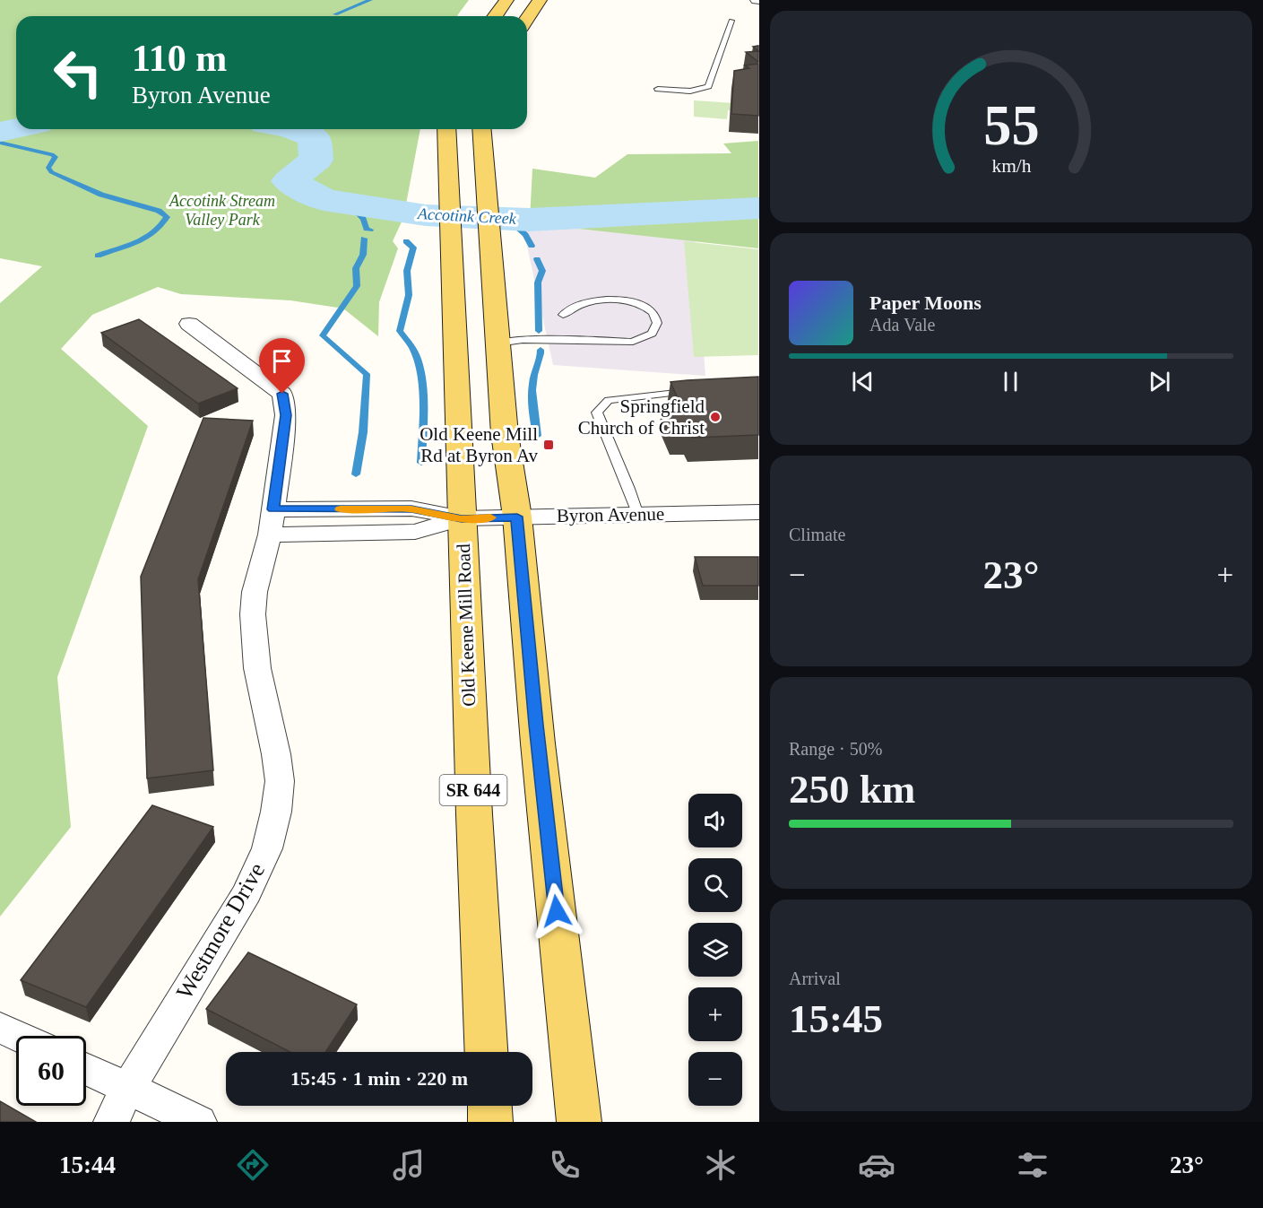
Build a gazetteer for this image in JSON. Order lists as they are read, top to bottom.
{
  "streets": {
    "main road": ["Old Keene Mill Road", "SR 644"],
    "street": ["Byron Avenue", "Westmore Drive"]
  },
  "crossings": [
    ["Byron Avenue", "Old Keene Mill Road"]
  ],
  "water": ["Accotink Creek"],
  "parks": ["Accotink Stream Valley Park"],
  "places": {
    "other": ["Springfield Church of Christ"],
    "transit": ["Old Keene Mill Rd at Byron Av"]
  },
  "page": {
    "turn": ["110 m", "Byron Avenue"],
    "song": ["Paper Moons", "Ada Vale"],
    "tile": [
      "Climate",
      ["Range · 50%", "250 km"],
      ["Arrival", "15:45"]
    ],
    "heat": ["−", "23°", "+"],
    "map_buttons": ["+", "−"],
    "limit": "60",
    "trip": "15:45 · 1 min · 220 m",
    "tabs": ["15:44", "23°"],
    "gauge": ["55", "km/h"]
  }
}
